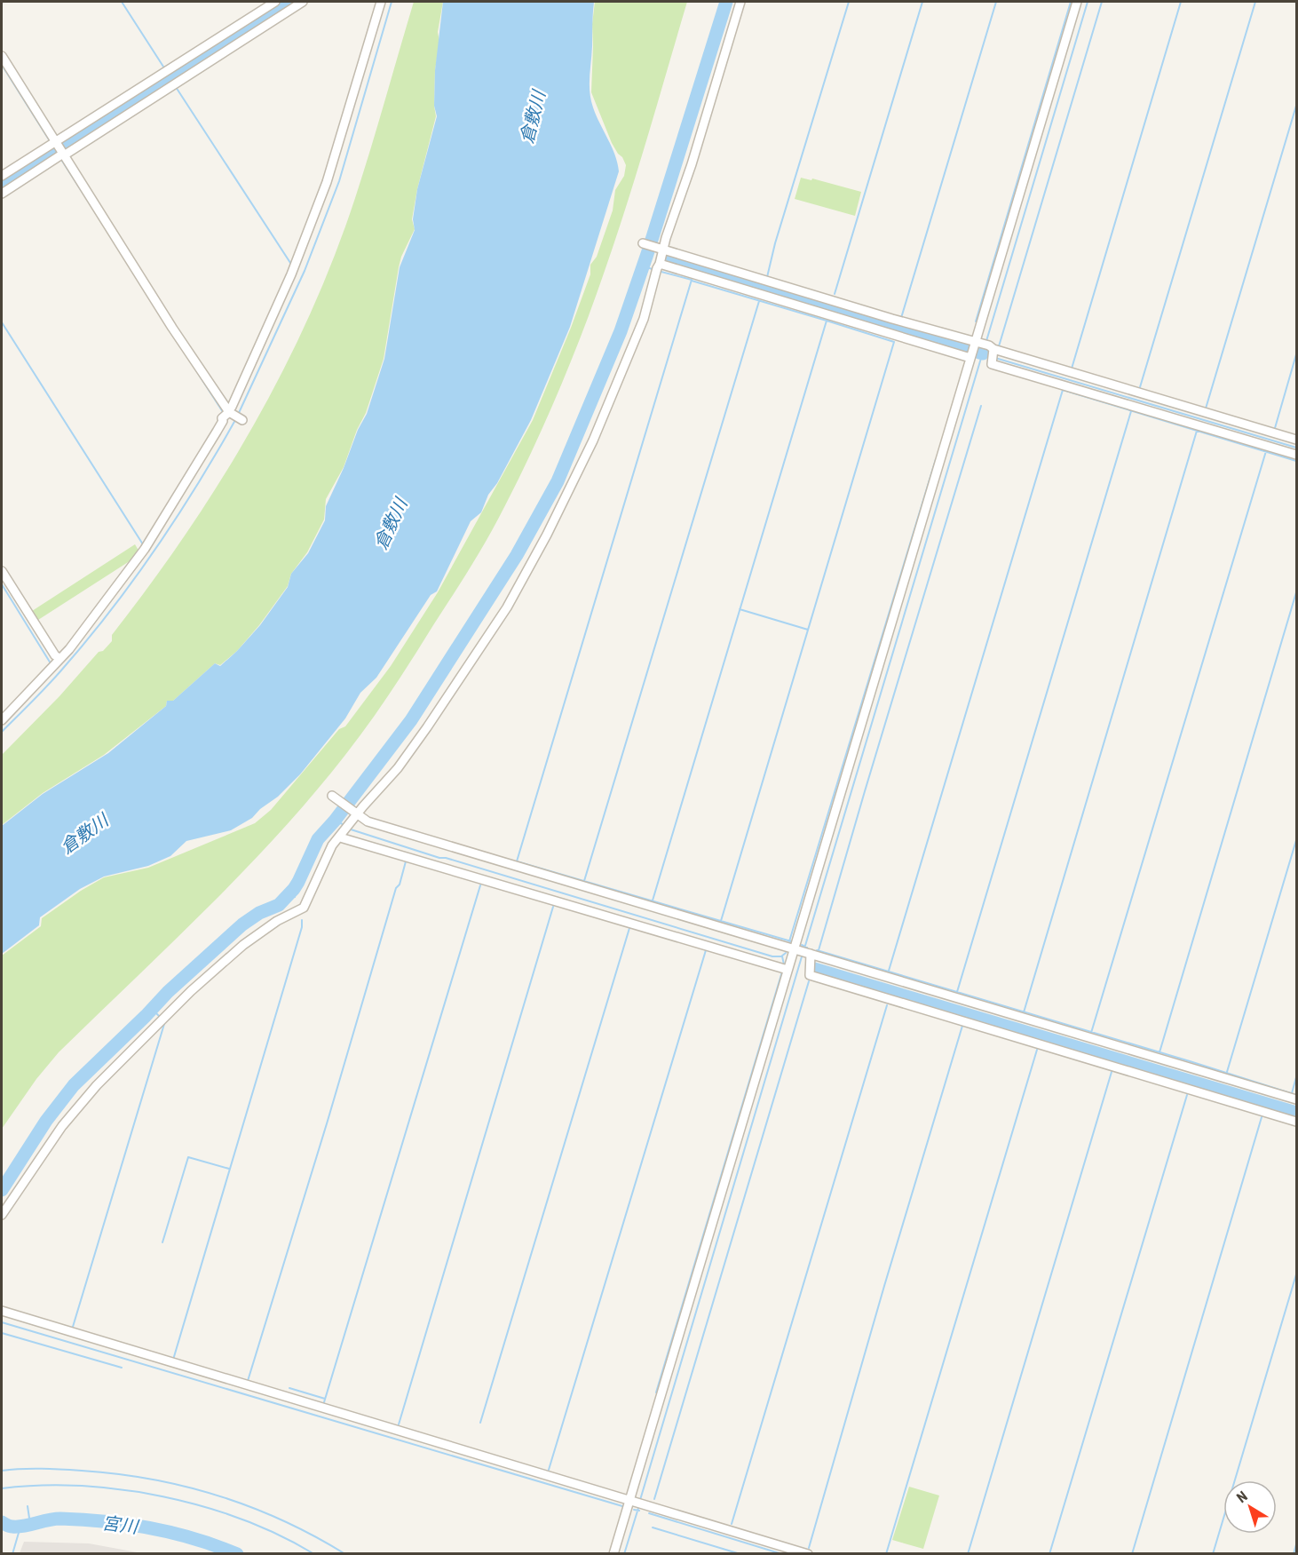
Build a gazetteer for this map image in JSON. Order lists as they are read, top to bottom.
{
  "water": ["倉敷川", "宮川"],
  "north": "top left"
}
